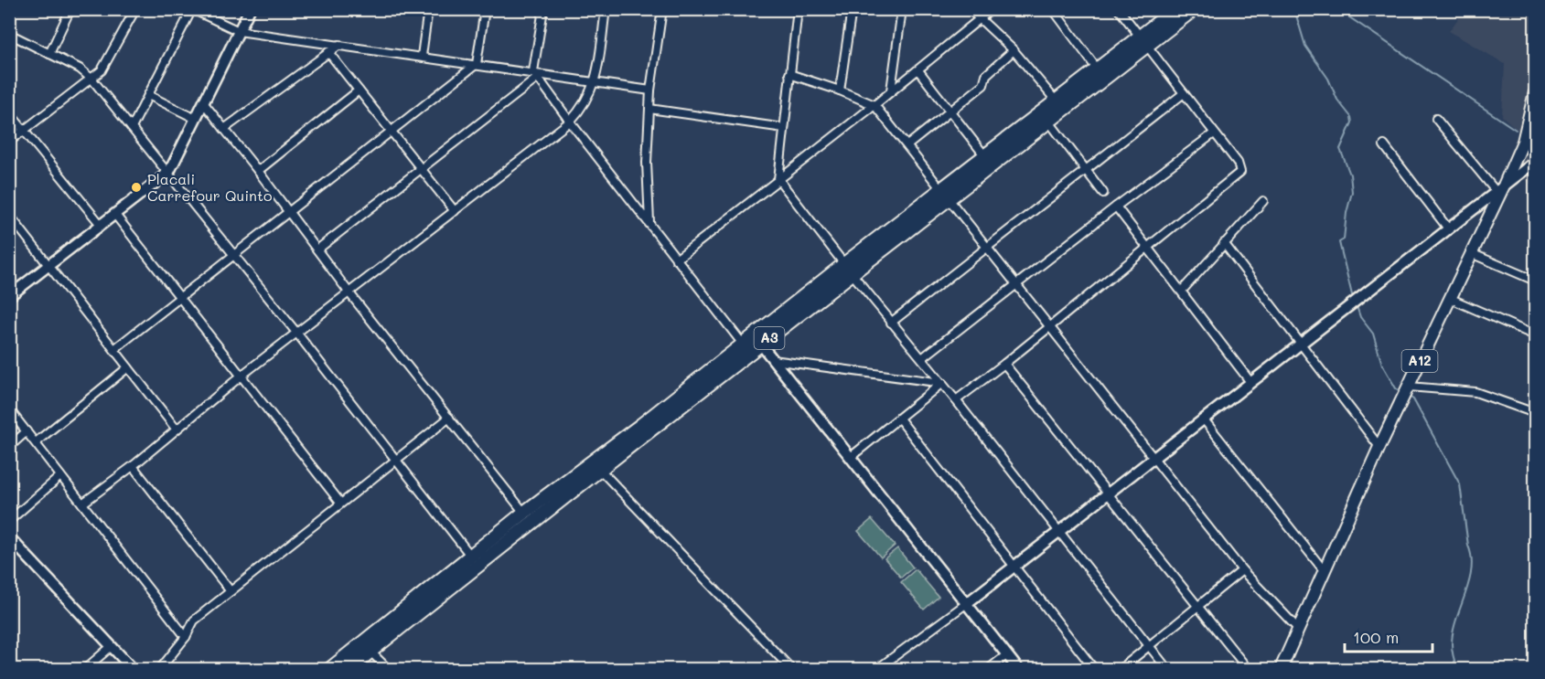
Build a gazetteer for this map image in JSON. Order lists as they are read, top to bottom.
{
  "streets": {
    "highway": ["A3"],
    "main road": ["A12"]
  },
  "places": ["Placali Carrefour Quinto"],
  "scale_bar": "100 m"
}
